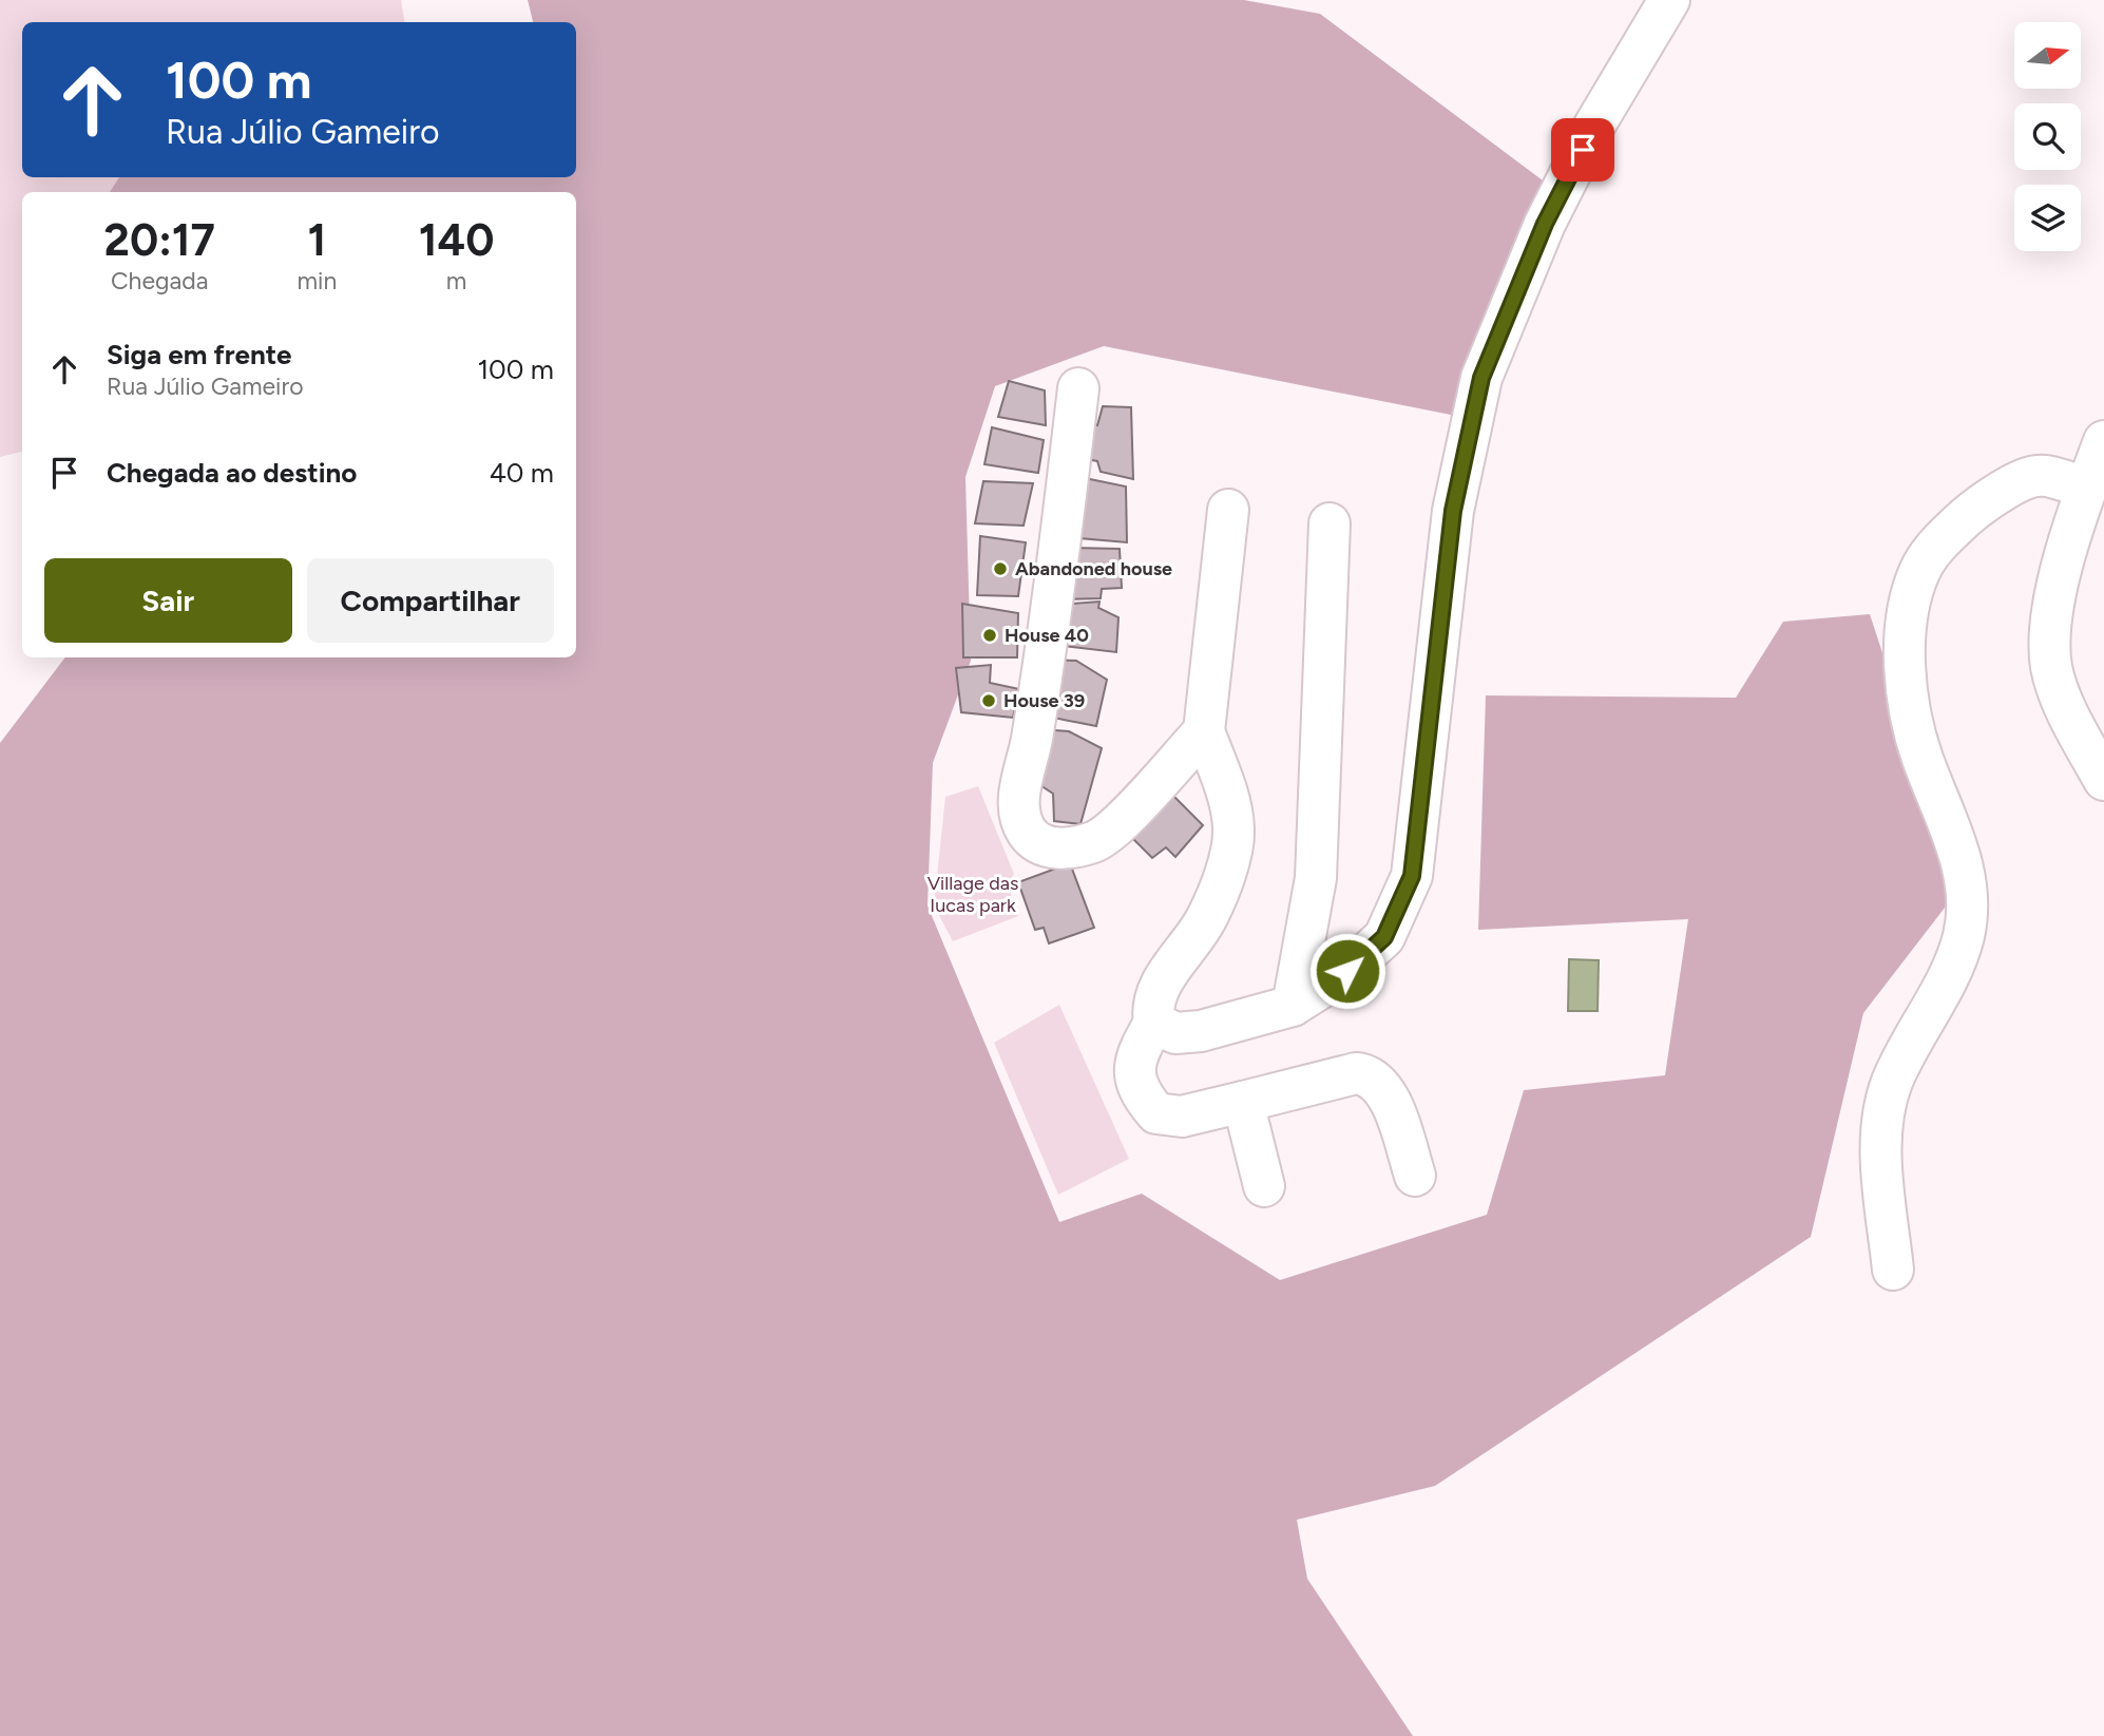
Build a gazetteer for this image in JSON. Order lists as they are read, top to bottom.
{
  "parks": ["Village das Iucas park"],
  "places": ["Abandoned house", "House 40", "House 39"],
  "north": "right",
  "page": {
    "turn": ["100 m", "Rua Júlio Gameiro"],
    "eta": [
      "20:17",
      "Chegada",
      "1",
      "min",
      "140",
      "m"
    ],
    "list": [
      {
        "name": "Siga em frente",
        "note": "Rua Júlio Gameiro",
        "value": "100 m"
      },
      {
        "name": "Chegada ao destino",
        "value": "40 m"
      }
    ],
    "buttons": ["Sair", "Compartilhar"]
  }
}
